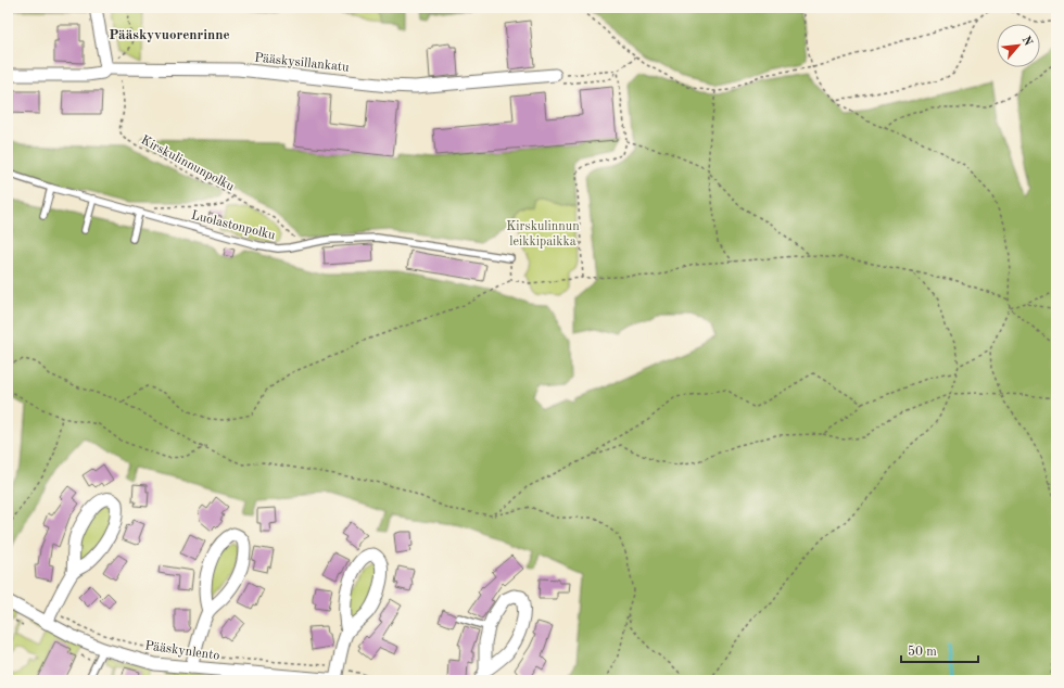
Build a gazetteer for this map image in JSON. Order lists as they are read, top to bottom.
{
  "streets": {
    "street": ["Pääskysillankatu", "Pääskynlento"],
    "lane": ["Luolastonpolku"],
    "path": ["Kirskulinnunpolku"]
  },
  "crossings": [
    ["Pääskysillankatu", "Kirskulinnunpolku"],
    ["Kirskulinnunpolku", "Luolastonpolku"]
  ],
  "districts": ["Pääskyvuorenrinne"],
  "parks": ["Kirskulinnun leikkipaikka"],
  "scale_bar": "50 m",
  "north": "top right"
}
